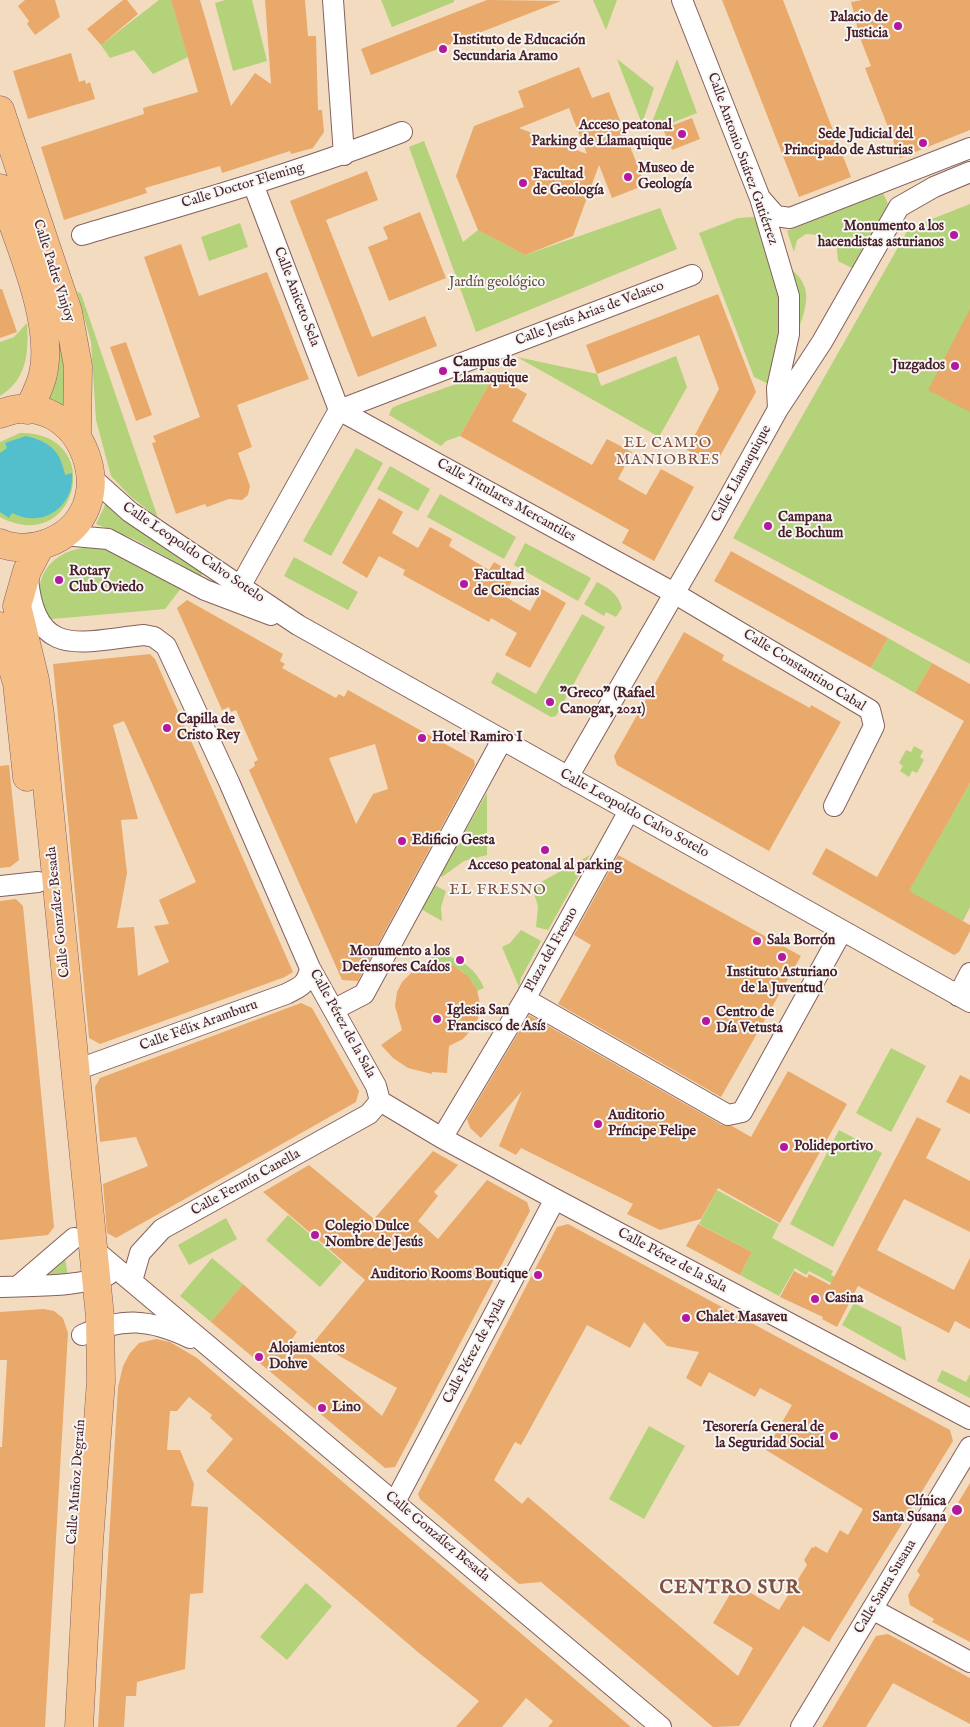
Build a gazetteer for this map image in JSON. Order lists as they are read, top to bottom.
{
  "streets": {
    "highway": ["Calle Padre Vinjoy", "Calle González Besada", "Calle Muñoz Degraín"],
    "street": [
      "Calle Antonio Suárez Gutiérrez",
      "Calle Doctor Fleming",
      "Calle Aniceto Sela",
      "Calle Jesús Arias de Velasco",
      "Calle Llamaquique",
      "Calle Titulares Mercantiles",
      "Calle Leopoldo Calvo Sotelo",
      "Calle Constantino Cabal",
      "Plaza del Fresno",
      "Calle Pérez de la Sala",
      "Calle Félix Aramburu",
      "Calle Fermín Canella",
      "Calle Pérez de Ayala",
      "Calle Santa Susana"
    ]
  },
  "crossings": [
    ["Calle Antonio Suárez Gutiérrez", "Calle Llamaquique"],
    ["Calle Doctor Fleming", "Calle Aniceto Sela"],
    ["Calle Aniceto Sela", "Calle Jesús Arias de Velasco"],
    ["Calle Aniceto Sela", "Calle Titulares Mercantiles"],
    ["Calle Jesús Arias de Velasco", "Calle Titulares Mercantiles"],
    ["Calle Llamaquique", "Calle Titulares Mercantiles"],
    ["Calle Llamaquique", "Calle Leopoldo Calvo Sotelo"],
    ["Calle Llamaquique", "Calle Constantino Cabal"],
    ["Calle Titulares Mercantiles", "Calle Constantino Cabal"],
    ["Calle Leopoldo Calvo Sotelo", "Calle González Besada"],
    ["Calle Leopoldo Calvo Sotelo", "Plaza del Fresno"],
    ["Calle González Besada", "Calle Pérez de la Sala"],
    ["Calle González Besada", "Calle Félix Aramburu"],
    ["Calle González Besada", "Calle Fermín Canella"],
    ["Calle González Besada", "Calle Pérez de Ayala"],
    ["Calle González Besada", "Calle Muñoz Degraín"],
    ["Plaza del Fresno", "Calle Pérez de la Sala"],
    ["Calle Pérez de la Sala", "Calle Félix Aramburu"],
    ["Calle Pérez de la Sala", "Calle Fermín Canella"],
    ["Calle Pérez de la Sala", "Calle Pérez de Ayala"],
    ["Calle Fermín Canella", "Calle Muñoz Degraín"]
  ],
  "districts": ["EL CAMPO MANIOBRES", "EL FRESNO", "CENTRO SUR"],
  "parks": ["Jardín geológico"],
  "places": [
    "Palacio de Justicia",
    "Instituto de Educación Secundaria Aramo",
    "Acceso peatonal Parking de Llamaquique",
    "Sede Judicial del Principado de Asturias",
    "Museo de Geología",
    "Facultad de Geología",
    "Monumento a los hacendistas asturianos",
    "Juzgados",
    "Campus de Llamaquique",
    "Campana de Bochum",
    "Rotary Club Oviedo",
    "Facultad de Ciencias",
    "\"Greco\" (Rafael Canogar, 2021)",
    "Capilla de Cristo Rey",
    "Hotel Ramiro I",
    "Edificio Gesta",
    "Acceso peatonal al parking",
    "Sala Borrón",
    "Instituto Asturiano de la Juventud",
    "Monumento a los Defensores Caídos",
    "Iglesia San Francisco de Asís",
    "Centro de Día Vetusta",
    "Auditorio Príncipe Felipe",
    "Polideportivo",
    "Colegio Dulce Nombre de Jesús",
    "Auditorio Rooms Boutique",
    "Casina",
    "Chalet Masaveu",
    "Alojamientos Dohve",
    "Lino",
    "Tesorería General de la Seguridad Social",
    "Clínica Santa Susana"
  ]
}
